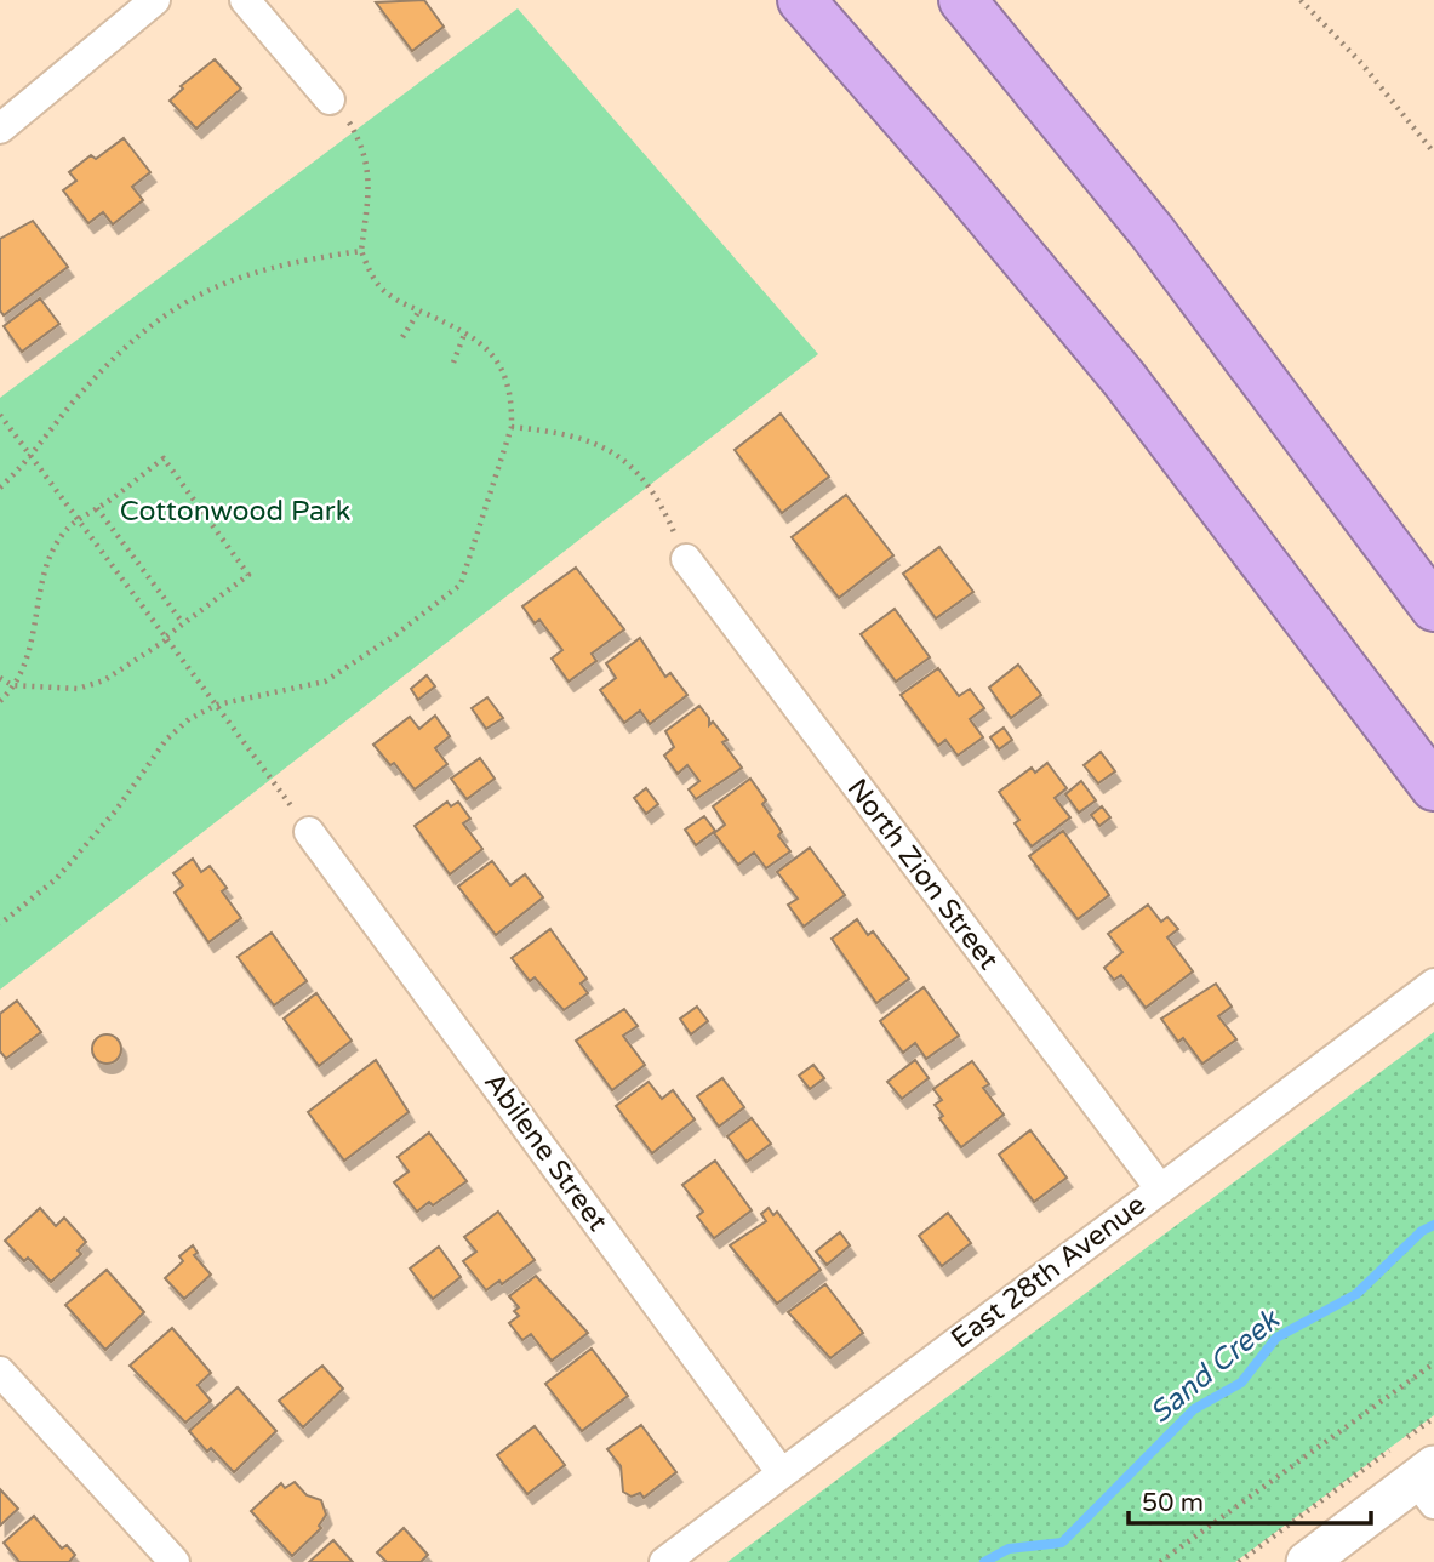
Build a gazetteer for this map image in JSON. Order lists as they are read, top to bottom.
{
  "streets": {
    "street": ["North Zion Street", "Abilene Street", "East 28th Avenue"]
  },
  "crossings": [
    ["North Zion Street", "East 28th Avenue"],
    ["Abilene Street", "East 28th Avenue"]
  ],
  "water": ["Sand Creek"],
  "parks": ["Cottonwood Park"],
  "scale_bar": "50 m"
}
